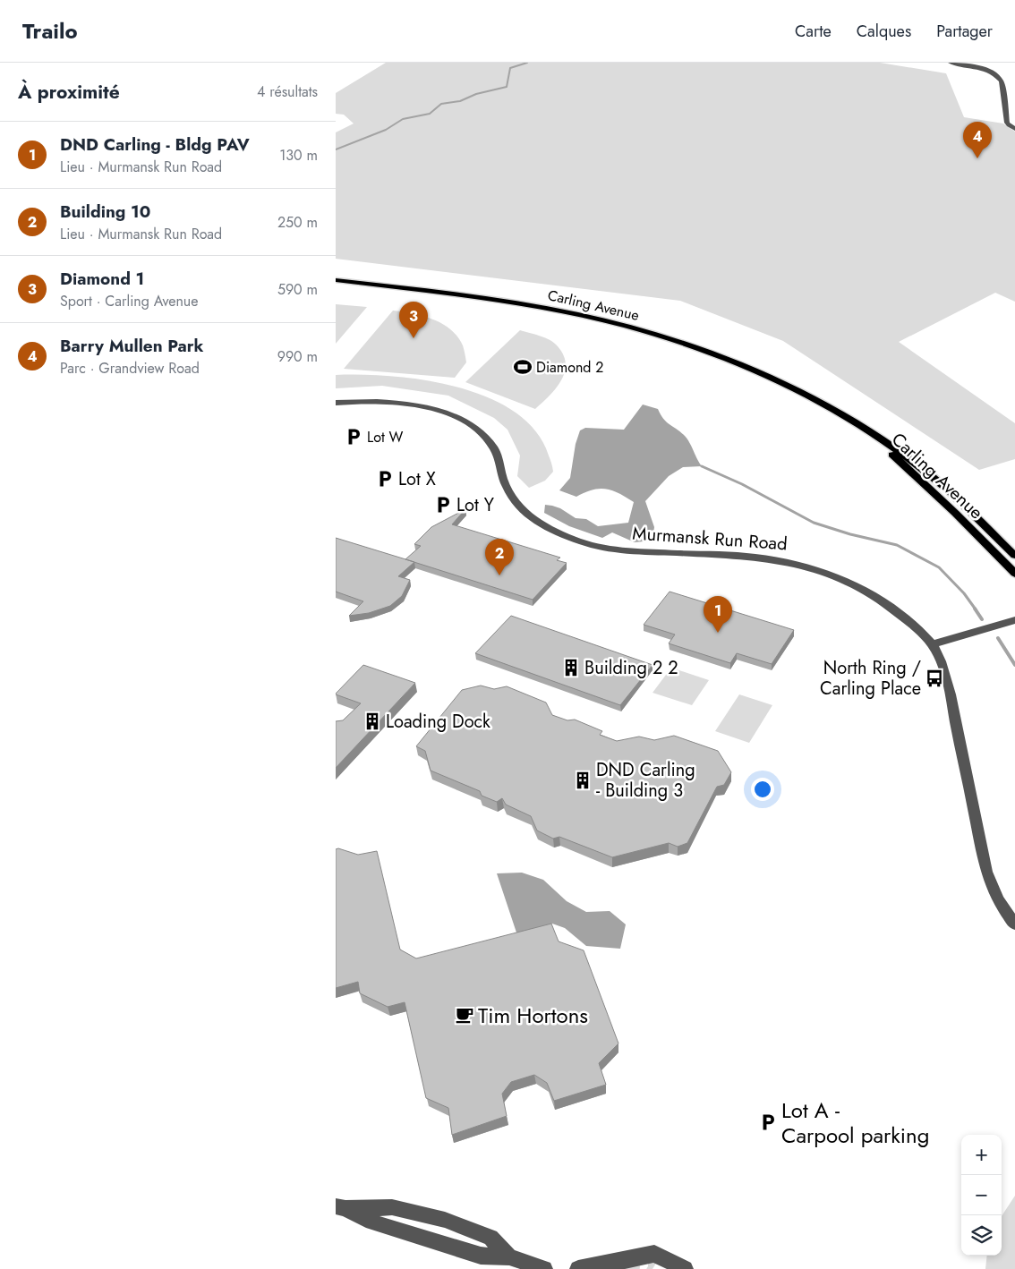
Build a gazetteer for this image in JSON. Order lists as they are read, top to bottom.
{
  "streets": {
    "main road": ["Carling Avenue"],
    "street": ["Murmansk Run Road"]
  },
  "places": {
    "sports": ["Diamond 2"],
    "parking": [
      "Lot W",
      "Lot X",
      "Lot Y",
      "Lot A - Carpool parking"
    ],
    "building": ["Building 2 2", "Loading Dock", "DND Carling - Building 3"],
    "bus stop": ["North Ring / Carling Place"],
    "cafe": ["Tim Hortons"]
  },
  "page": {
    "header": "Trailo",
    "nav": ["Carte", "Calques", "Partager"],
    "heading": ["À proximité", "4 résultats"],
    "list": [
      {
        "mark": "1",
        "name": "DND Carling - Bldg PAV",
        "note": "Lieu · Murmansk Run Road",
        "value": "130 m"
      },
      {
        "mark": "2",
        "name": "Building 10",
        "note": "Lieu · Murmansk Run Road",
        "value": "250 m"
      },
      {
        "mark": "3",
        "name": "Diamond 1",
        "note": "Sport · Carling Avenue",
        "value": "590 m"
      },
      {
        "mark": "4",
        "name": "Barry Mullen Park",
        "note": "Parc · Grandview Road",
        "value": "990 m"
      }
    ],
    "pins": [
      "4",
      "3",
      "2",
      "1"
    ],
    "map_buttons": ["+", "−"]
  }
}
